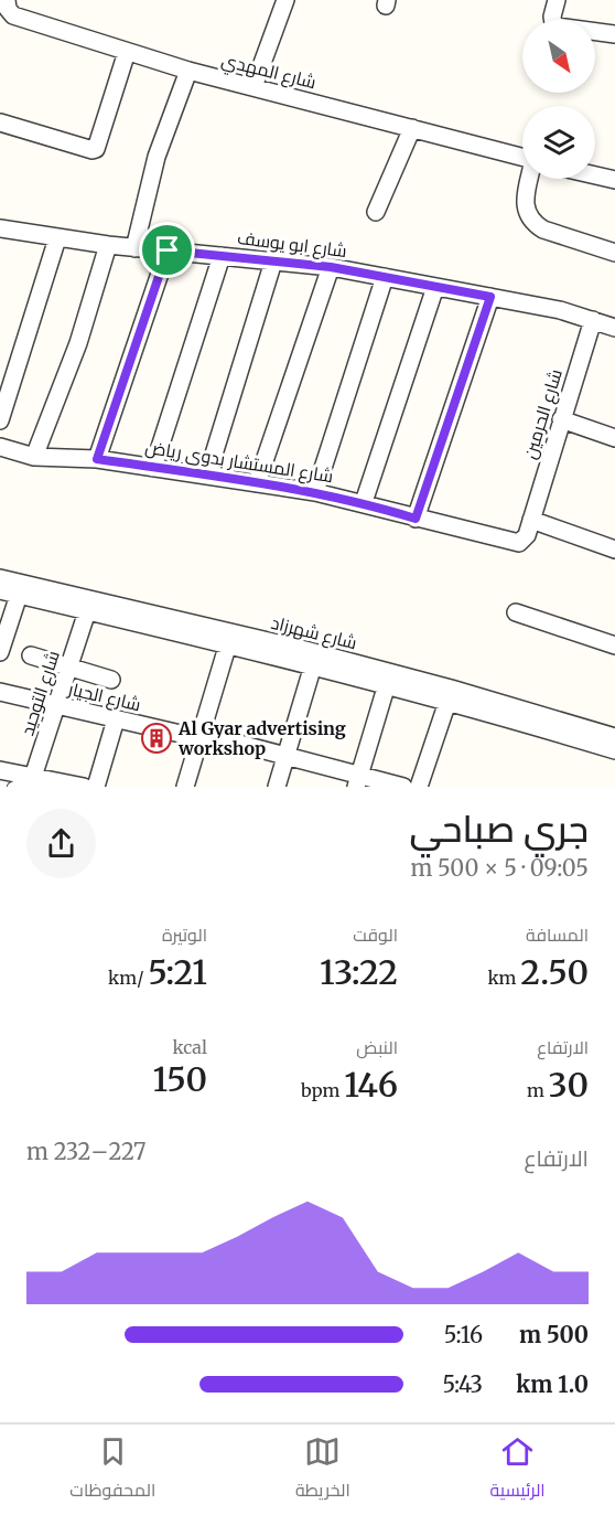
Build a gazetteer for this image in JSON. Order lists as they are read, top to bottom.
{
  "streets": {
    "street": [
      "شارع المهدي",
      "شارع ابو يوسف",
      "شارع الحرمين",
      "شارع المستشار بدوى رياض",
      "شارع شهرزاد",
      "شارع التوحيد",
      "شارع الجيار"
    ]
  },
  "crossings": [
    ["شارع ابو يوسف", "شارع الحرمين"],
    ["شارع الحرمين", "شارع المستشار بدوى رياض"],
    ["شارع شهرزاد", "شارع التوحيد"],
    ["شارع التوحيد", "شارع الجيار"]
  ],
  "places": {
    "building": ["Al Gyar advertising workshop"]
  },
  "north": "bottom right",
  "page": {
    "heading": ["جري صباحي", "09:05 · 5 × 500 m"],
    "stats": [
      ["المسافة", "2.50 km"],
      ["الوقت", "13:22"],
      ["الوتيرة", "5:21 /km"],
      ["الارتفاع", "30 m"],
      ["النبض", "146 bpm"],
      ["kcal", "150"]
    ],
    "chart": ["الارتفاع", "227–232 m"],
    "list": [
      {
        "name": "500 m",
        "note": "5:16"
      },
      {
        "name": "1.0 km",
        "note": "5:43"
      }
    ],
    "tabs": ["الرئيسية", "الخريطة", "المحفوظات"]
  }
}
